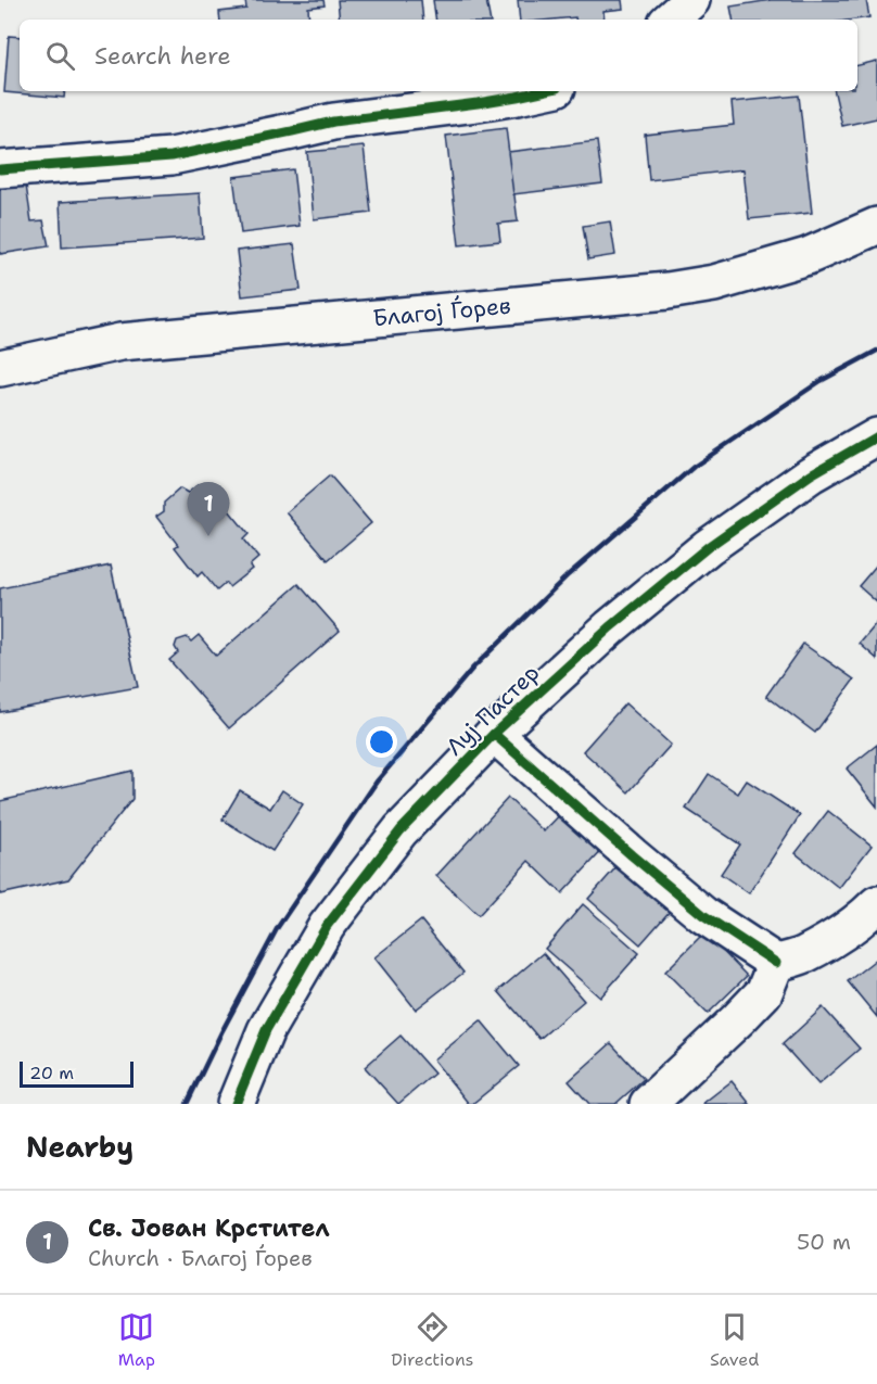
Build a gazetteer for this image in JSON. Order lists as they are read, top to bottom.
{
  "streets": {
    "street": ["Благој Ѓорев", "Луј Пастер"]
  },
  "scale_bar": "20 m",
  "page": {
    "search": "Search here",
    "pins": "1",
    "scale": "20 m",
    "heading": "Nearby",
    "list": [
      {
        "mark": "1",
        "name": "Св. Јован Крстител",
        "note": "Church · Благој Ѓорев",
        "value": "50 m"
      }
    ],
    "nav": ["Map", "Directions", "Saved"]
  }
}
